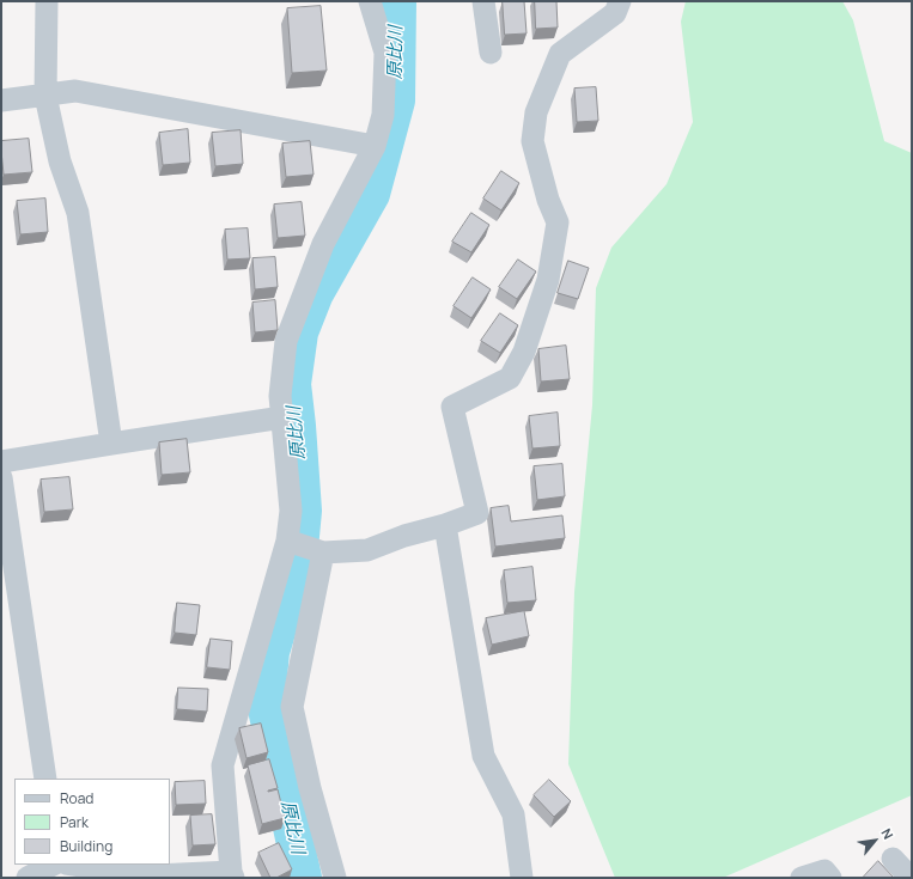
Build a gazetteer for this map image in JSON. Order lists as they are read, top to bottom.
{
  "water": ["原比川"],
  "legend": ["Road", "Park", "Building"],
  "north": "top right"
}
